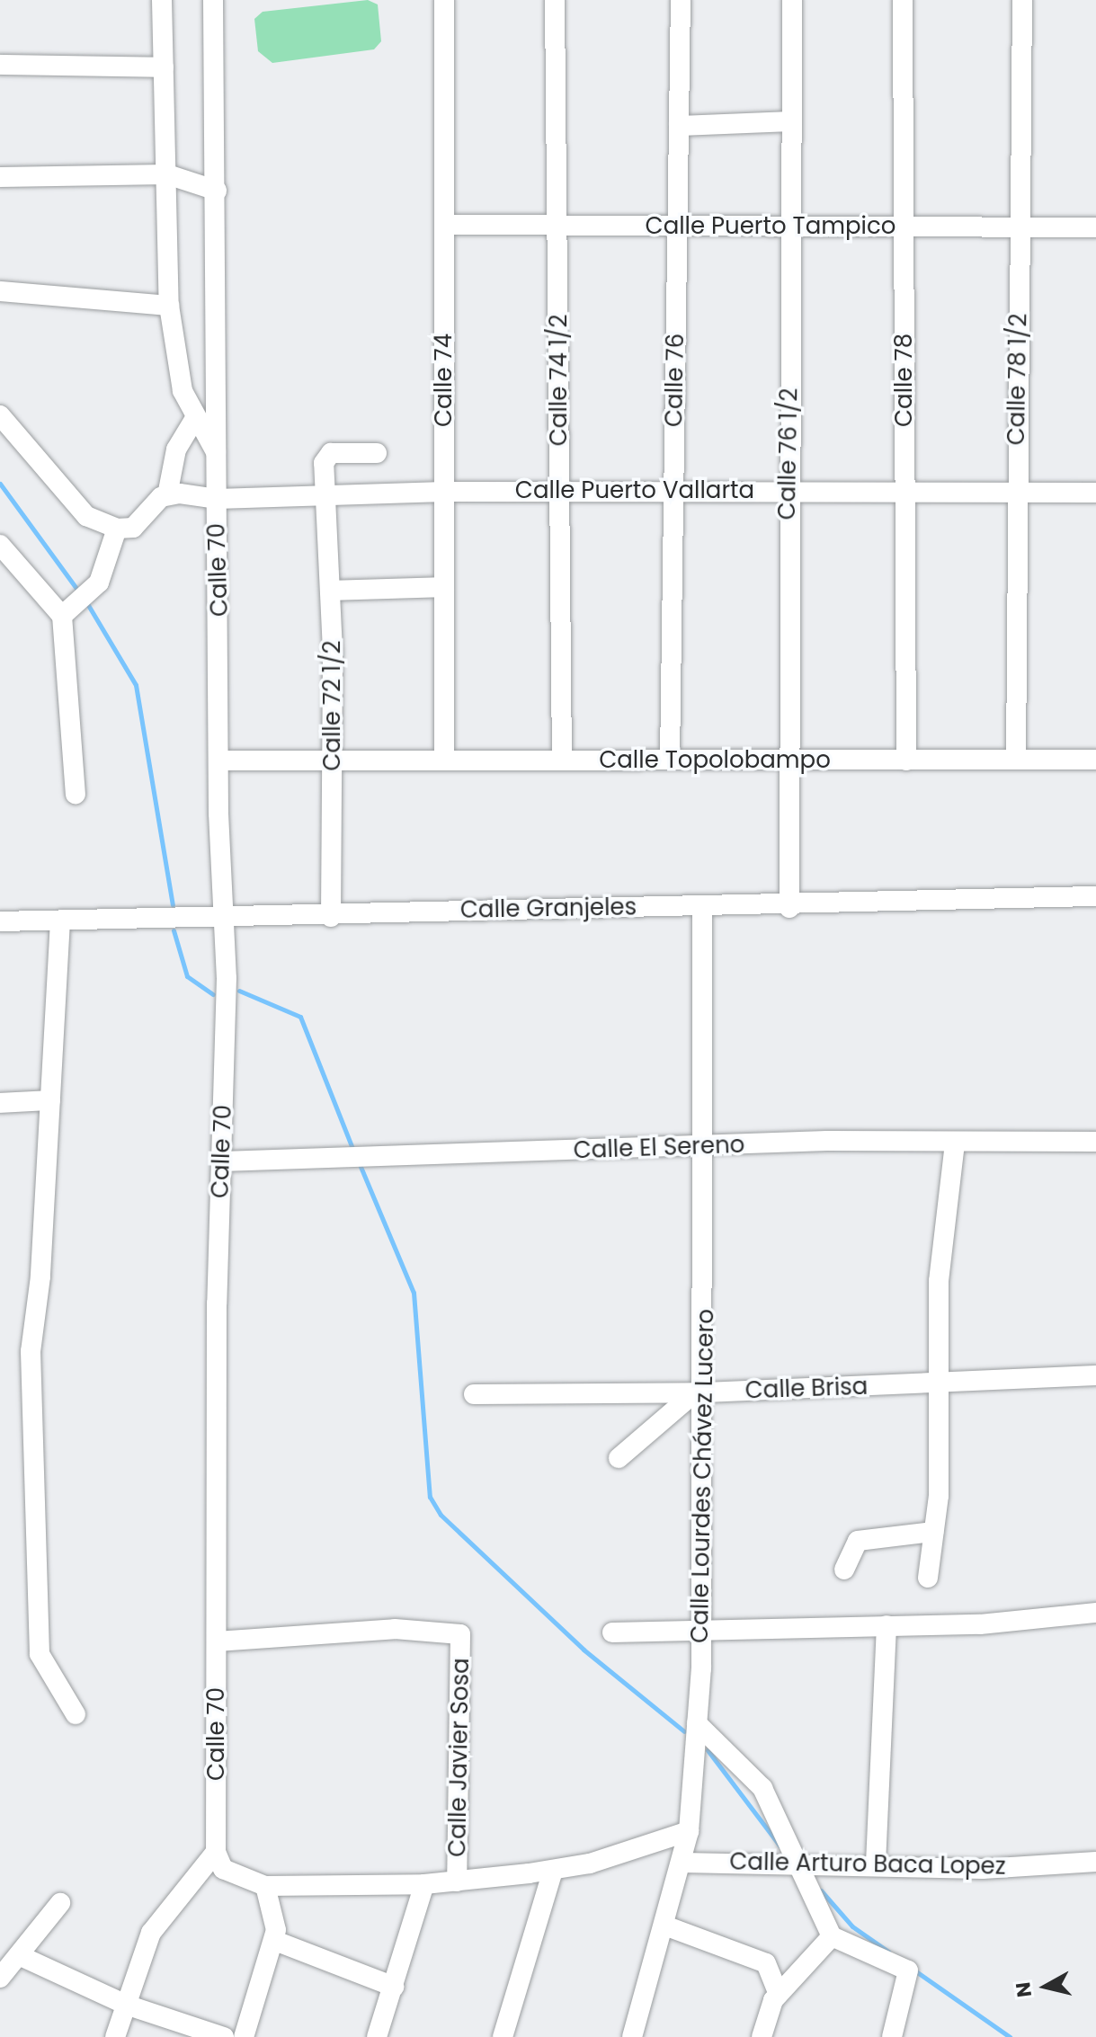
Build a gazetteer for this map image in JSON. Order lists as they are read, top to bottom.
{
  "streets": {
    "street": [
      "Calle Puerto Tampico",
      "Calle 78 1/2",
      "Calle 74",
      "Calle 74 1/2",
      "Calle 76",
      "Calle 78",
      "Calle 76 1/2",
      "Calle Puerto Vallarta",
      "Calle 70",
      "Calle 72 1/2",
      "Calle Topolobampo",
      "Calle Granjeles",
      "Calle El Sereno",
      "Calle Brisa",
      "Calle Lourdes Chávez Lucero",
      "Calle Javier Sosa",
      "Calle Arturo Baca Lopez"
    ]
  },
  "crossings": [
    ["Calle Puerto Tampico", "Calle 78 1/2"],
    ["Calle Puerto Tampico", "Calle 74"],
    ["Calle Puerto Tampico", "Calle 74 1/2"],
    ["Calle Puerto Tampico", "Calle 76"],
    ["Calle Puerto Tampico", "Calle 78"],
    ["Calle Puerto Tampico", "Calle 76 1/2"],
    ["Calle 78 1/2", "Calle Puerto Vallarta"],
    ["Calle 78 1/2", "Calle Topolobampo"],
    ["Calle 74", "Calle Puerto Vallarta"],
    ["Calle 74", "Calle Topolobampo"],
    ["Calle 74 1/2", "Calle Puerto Vallarta"],
    ["Calle 74 1/2", "Calle Topolobampo"],
    ["Calle 76", "Calle Puerto Vallarta"],
    ["Calle 76", "Calle Topolobampo"],
    ["Calle 78", "Calle Puerto Vallarta"],
    ["Calle 78", "Calle Topolobampo"],
    ["Calle 76 1/2", "Calle Puerto Vallarta"],
    ["Calle 76 1/2", "Calle Topolobampo"],
    ["Calle 76 1/2", "Calle Granjeles"],
    ["Calle Puerto Vallarta", "Calle 70"],
    ["Calle Puerto Vallarta", "Calle 72 1/2"],
    ["Calle 70", "Calle Topolobampo"],
    ["Calle 70", "Calle Granjeles"],
    ["Calle 70", "Calle El Sereno"],
    ["Calle 70", "Calle Javier Sosa"],
    ["Calle 72 1/2", "Calle Topolobampo"],
    ["Calle 72 1/2", "Calle Granjeles"],
    ["Calle Granjeles", "Calle Lourdes Chávez Lucero"],
    ["Calle El Sereno", "Calle Lourdes Chávez Lucero"],
    ["Calle Brisa", "Calle Lourdes Chávez Lucero"],
    ["Calle Lourdes Chávez Lucero", "Calle Arturo Baca Lopez"]
  ],
  "north": "left"
}
